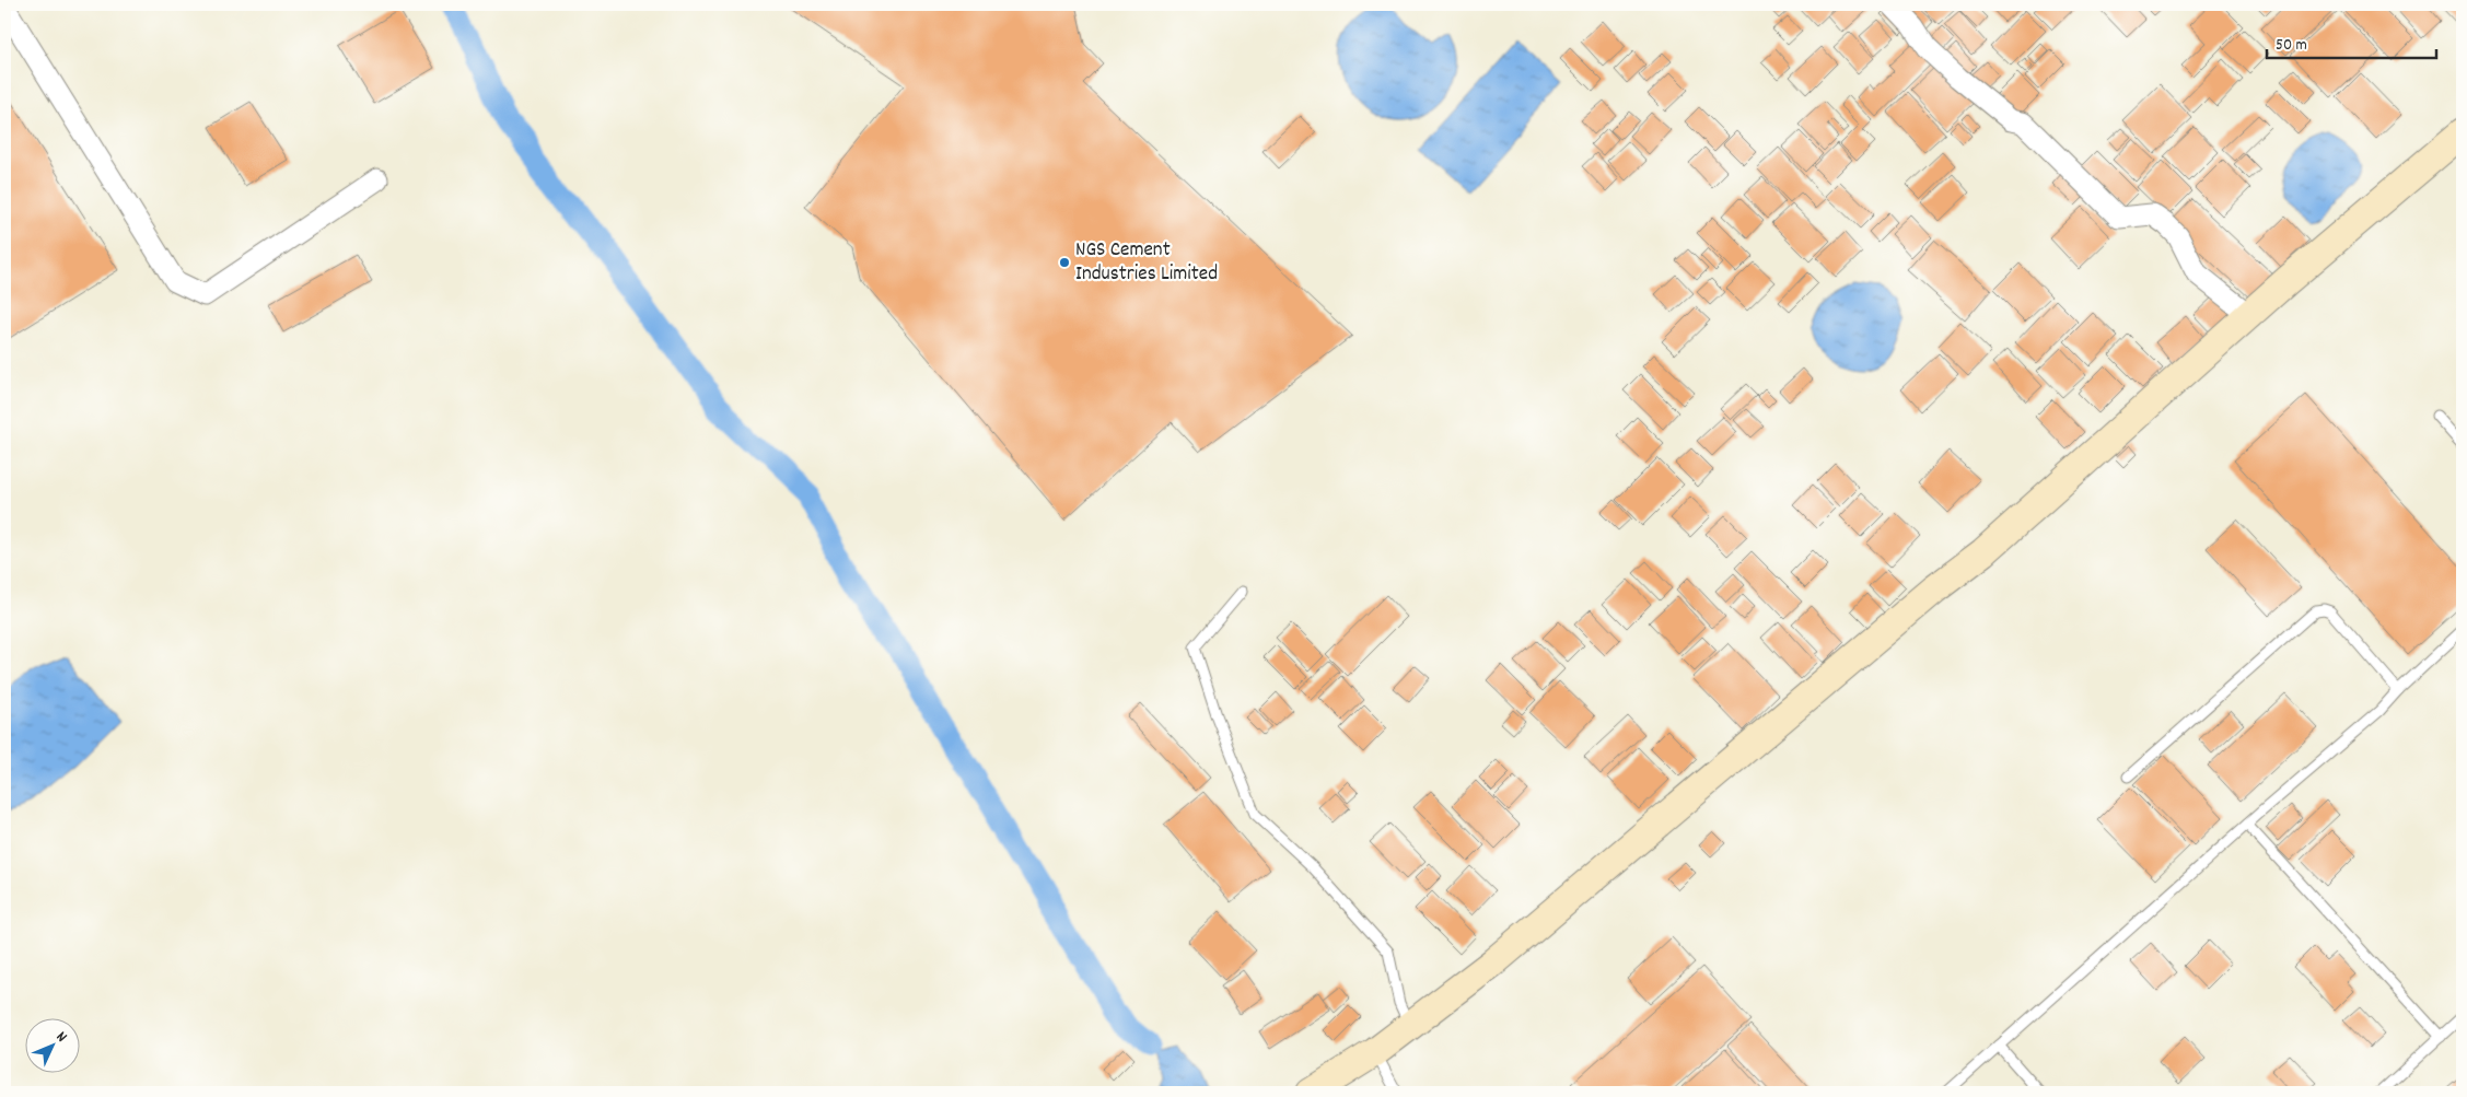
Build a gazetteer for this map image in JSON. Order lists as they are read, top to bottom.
{
  "places": ["NGS Cement Industries Limited"],
  "scale_bar": "50 m",
  "north": "top right"
}
